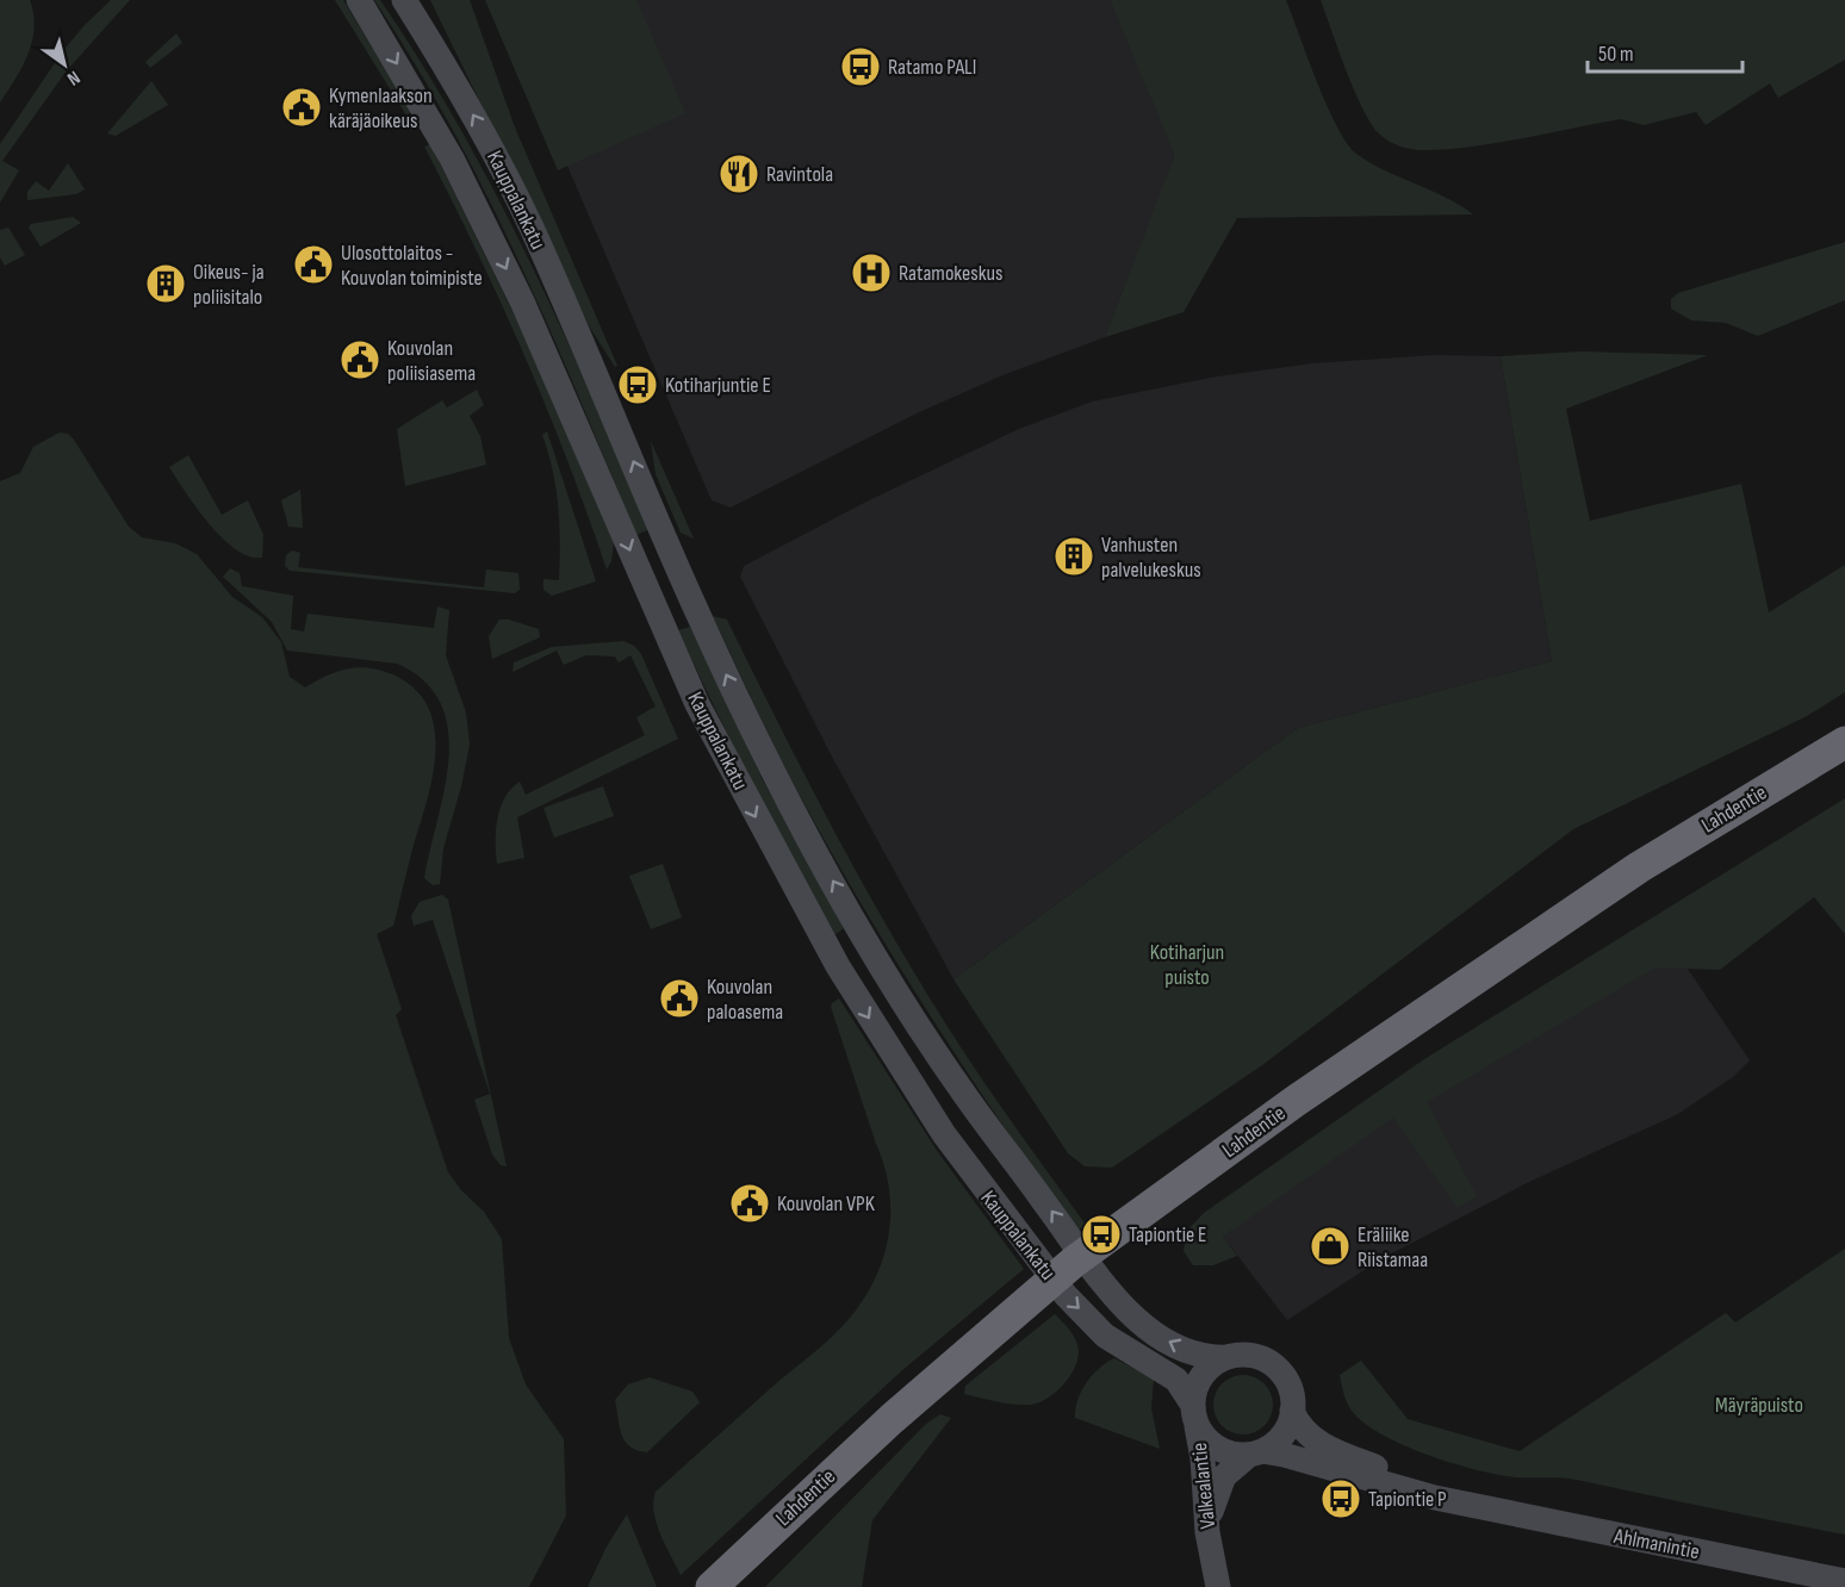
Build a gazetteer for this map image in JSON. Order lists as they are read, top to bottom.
{
  "streets": {
    "highway": ["Lahdentie"],
    "main road": ["Kauppalankatu", "Valkealantie", "Ahlmanintie"]
  },
  "crossings": [
    ["Kauppalankatu", "Valkealantie"],
    ["Kauppalankatu", "Ahlmanintie"],
    ["Valkealantie", "Ahlmanintie"]
  ],
  "parks": ["Kotiharjun puisto", "Mäyräpuisto"],
  "places": {
    "bus stop": [
      "Ratamo PALI",
      "Kotiharjuntie E",
      "Tapiontie E",
      "Tapiontie P"
    ],
    "public building": [
      "Kymenlaakson käräjäoikeus",
      "Ulosottolaitos - Kouvolan toimipiste",
      "Kouvolan poliisiasema",
      "Kouvolan paloasema",
      "Kouvolan VPK"
    ],
    "restaurant": ["Ravintola"],
    "hospital": ["Ratamokeskus"],
    "building": ["Oikeus- ja poliisitalo", "Vanhusten palvelukeskus"],
    "shop": ["Eräliike Riistamaa"]
  },
  "scale_bar": "50 m",
  "north": "bottom right"
}
